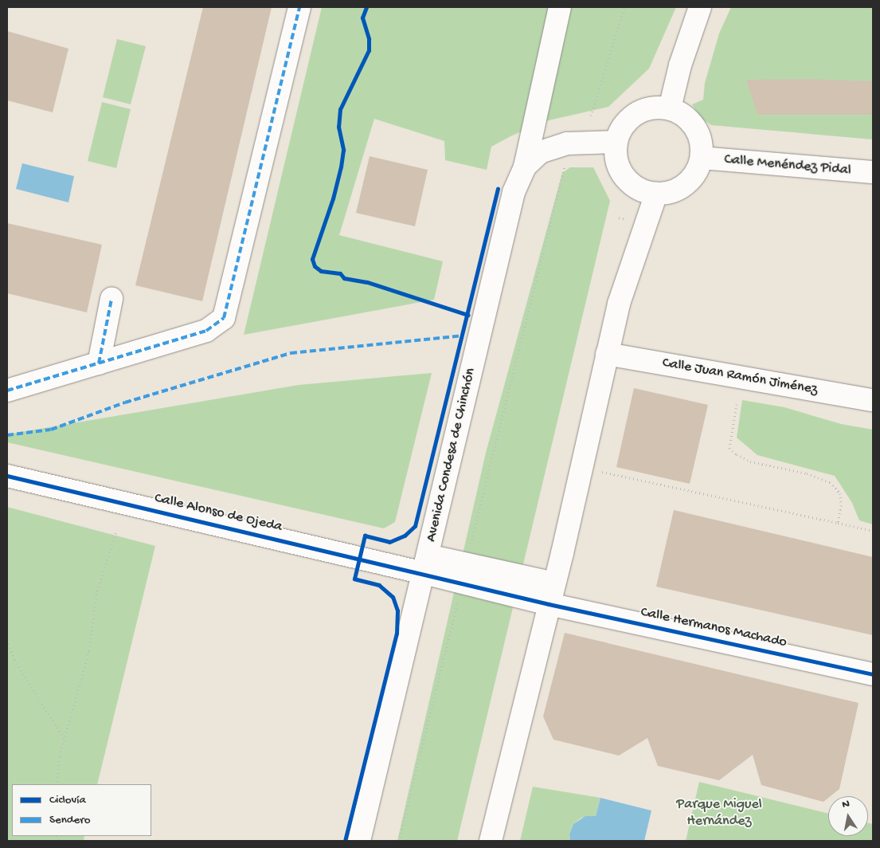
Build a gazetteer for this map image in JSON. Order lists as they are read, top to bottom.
{
  "streets": {
    "street": [
      "Calle Menéndez Pidal",
      "Calle Juan Ramón Jiménez",
      "Avenida Condesa de Chinchón",
      "Calle Alonso de Ojeda",
      "Calle Hermanos Machado"
    ]
  },
  "crossings": [
    ["Calle Menéndez Pidal", "Avenida Condesa de Chinchón"],
    ["Avenida Condesa de Chinchón", "Calle Alonso de Ojeda"]
  ],
  "parks": ["Parque Miguel Hernández"],
  "legend": ["Ciclovía", "Sendero"],
  "north": "top"
}
